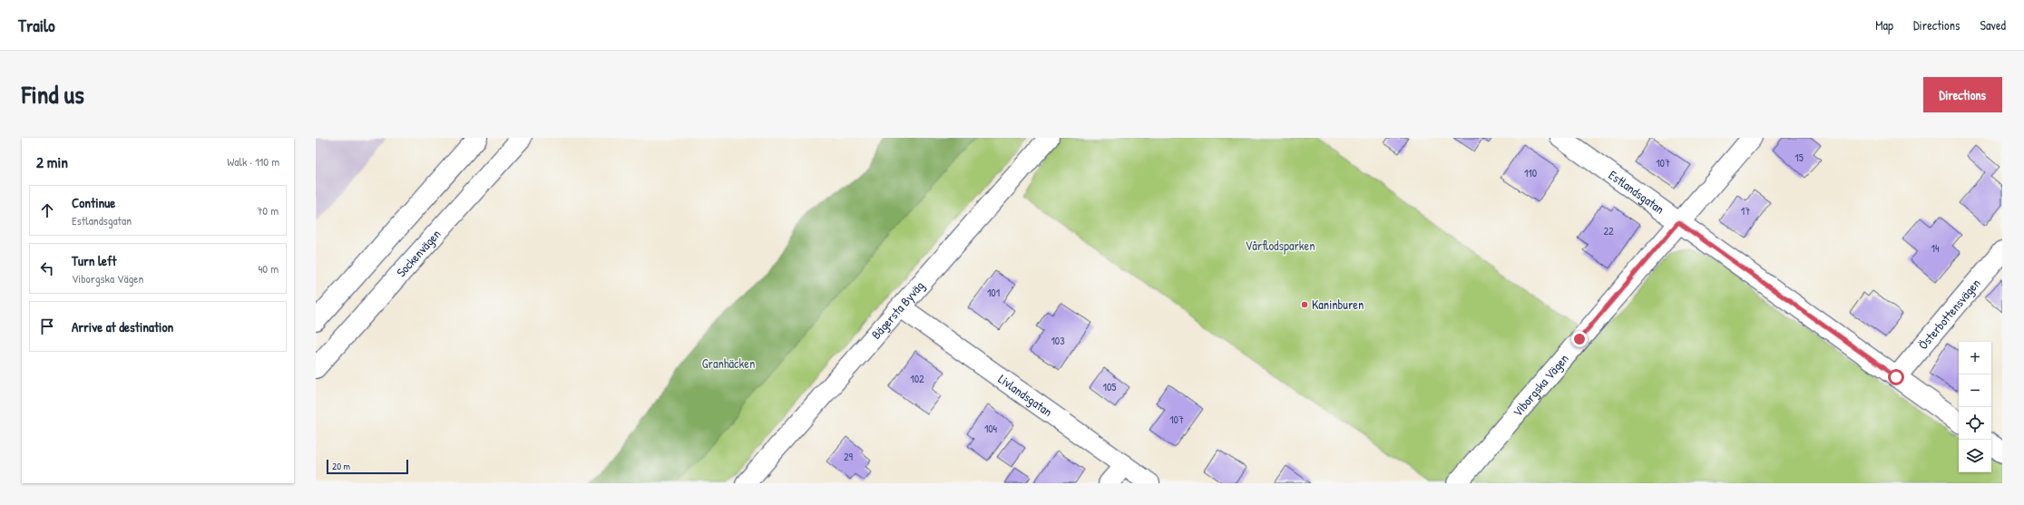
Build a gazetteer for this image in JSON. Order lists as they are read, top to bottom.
{
  "streets": {
    "street": [
      "Estlandsgatan",
      "Sockenvägen",
      "Bägersta Byväg",
      "Österbottensvägen",
      "Viborgska Vägen",
      "Livlandsgatan"
    ]
  },
  "crossings": [
    ["Estlandsgatan", "Österbottensvägen"],
    ["Estlandsgatan", "Viborgska Vägen"],
    ["Bägersta Byväg", "Livlandsgatan"]
  ],
  "parks": ["Vårflodsparken", "Granhäcken"],
  "places": ["Kaninburen"],
  "house_numbers": [
    "15",
    "107",
    "110",
    "17",
    "22",
    "14",
    "101",
    "103",
    "102",
    "105",
    "107",
    "104",
    "29"
  ],
  "scale_bar": "20 m",
  "page": {
    "header": "Trailo",
    "nav": ["Map", "Directions", "Saved"],
    "title": "Find us",
    "buttons": "Directions",
    "heading": ["2 min", "Walk · 110 m"],
    "list": [
      ["Continue", "Estlandsgatan", "70 m"],
      ["Turn left", "Viborgska Vägen", "40 m"],
      "Arrive at destination"
    ],
    "map_buttons": ["+", "−"],
    "scale": "20 m"
  }
}
